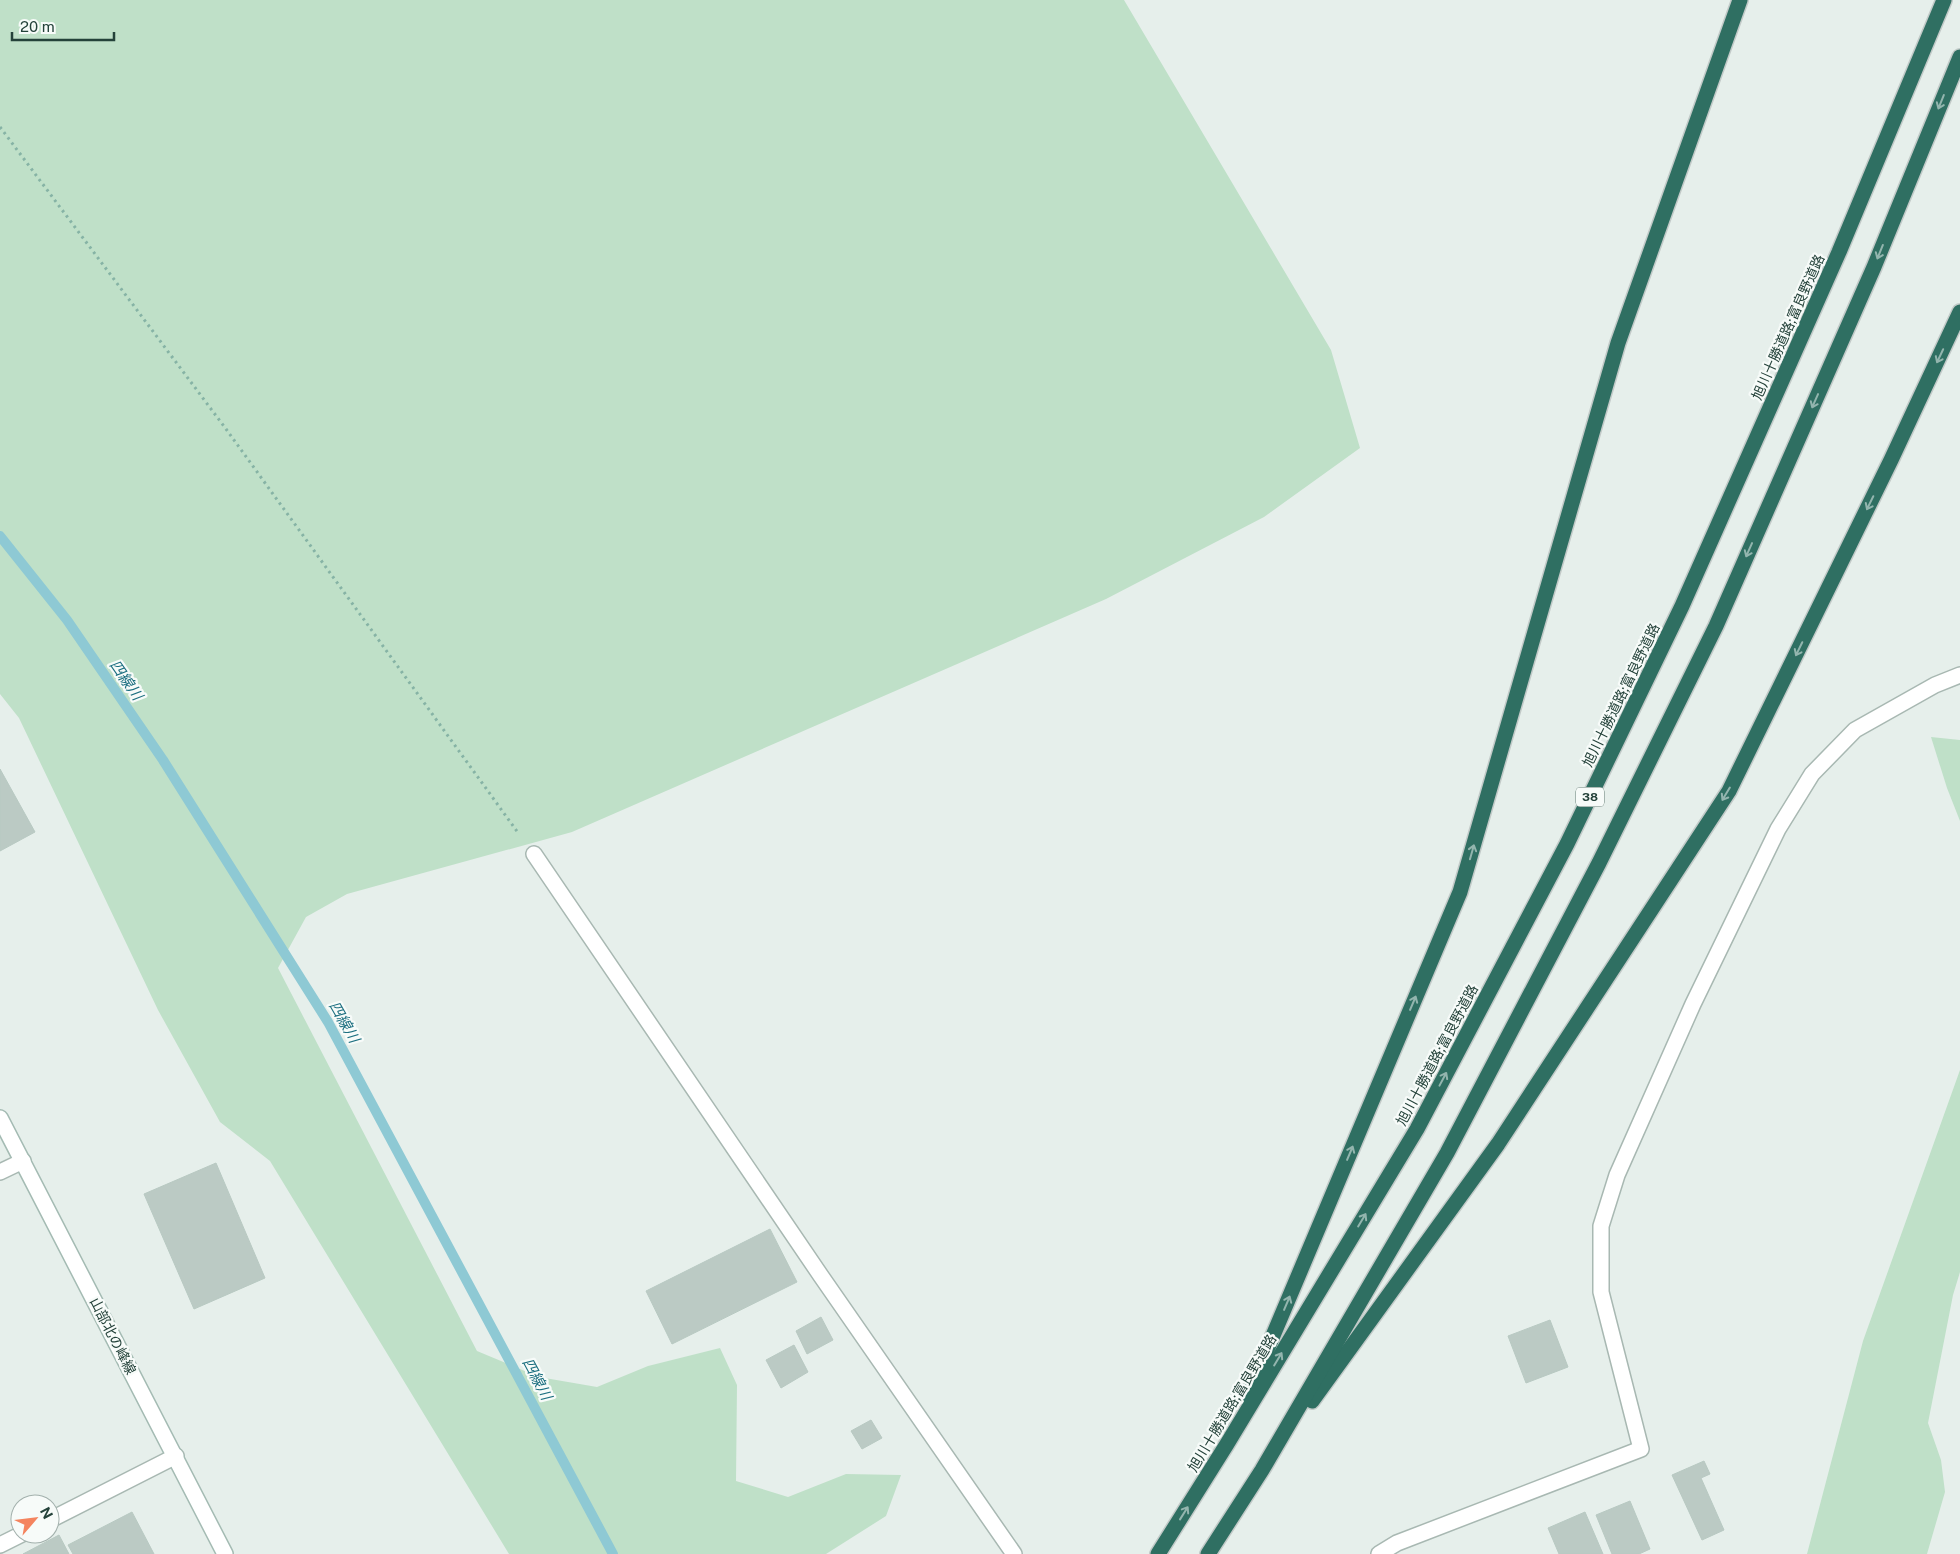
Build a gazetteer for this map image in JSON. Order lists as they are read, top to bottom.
{
  "streets": {
    "highway": ["旭川十勝道路;富良野道路", "38"],
    "street": ["山部北の峰線"]
  },
  "crossings": [
    ["旭川十勝道路;富良野道路", "38"]
  ],
  "water": ["四線川"],
  "scale_bar": "20 m",
  "north": "top right"
}
